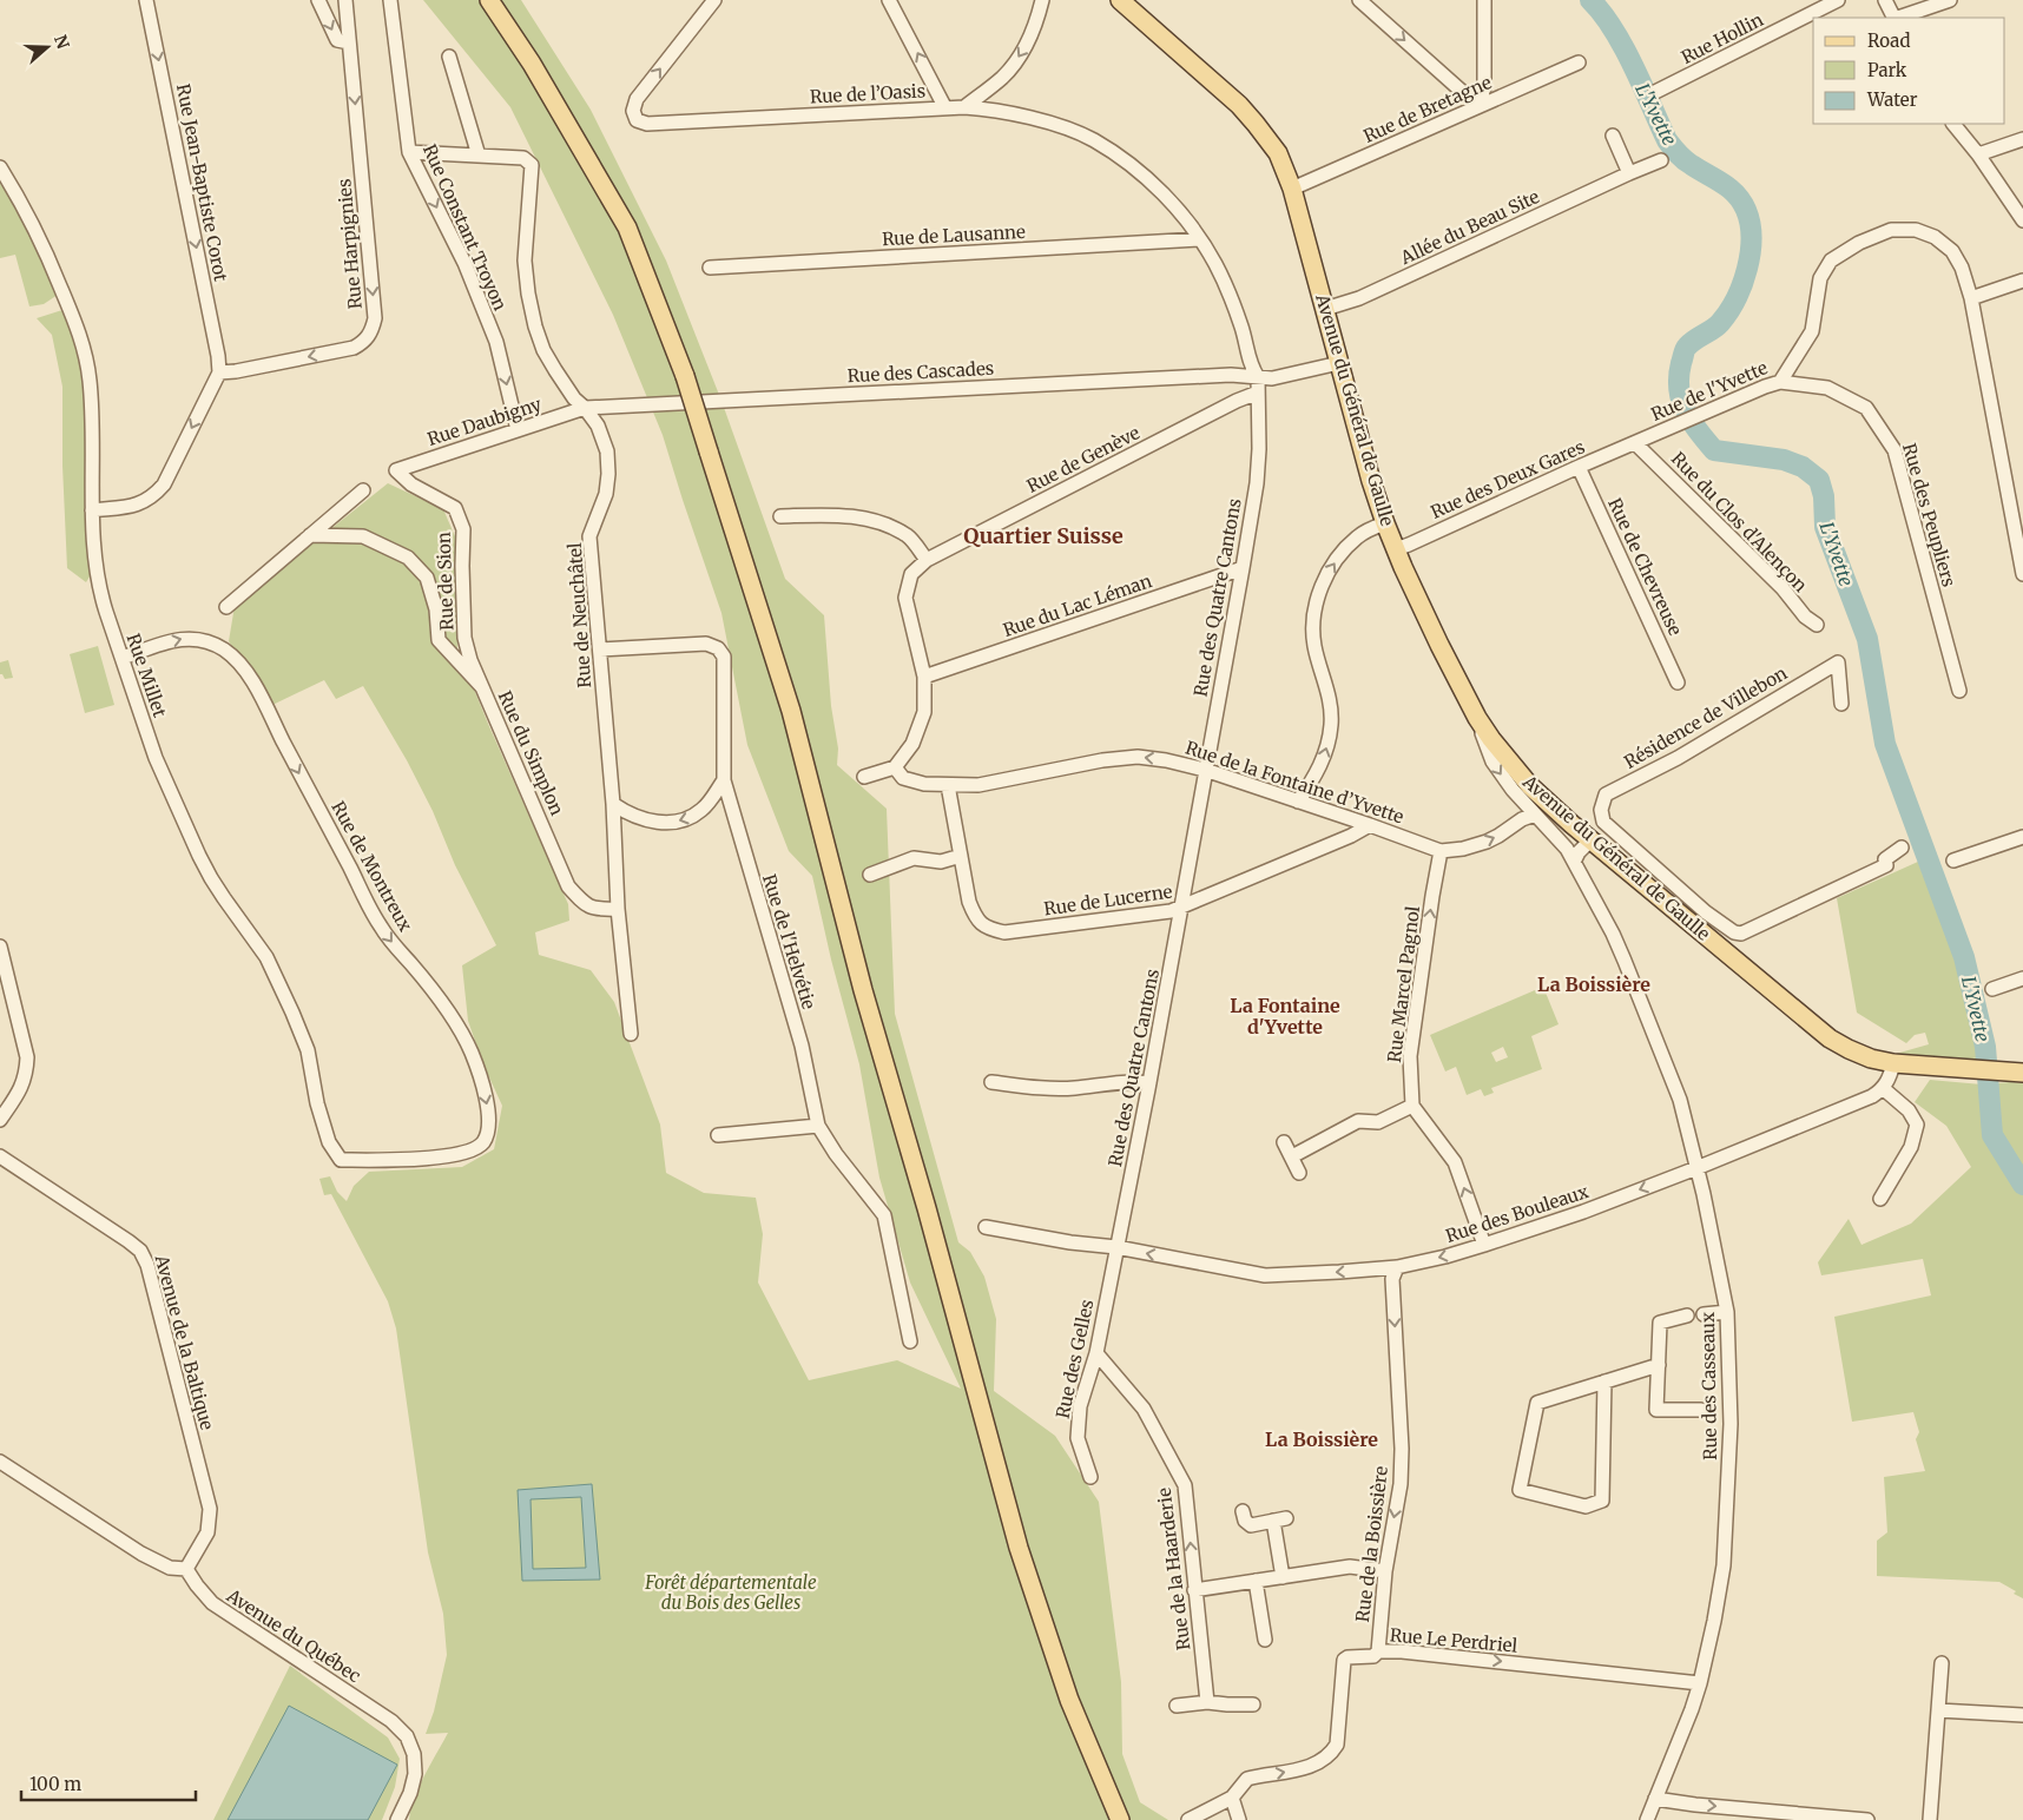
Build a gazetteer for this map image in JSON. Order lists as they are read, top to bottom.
{
  "streets": {
    "main road": ["Avenue du Général de Gaulle"],
    "street": [
      "Rue Hollin",
      "Rue de l’Oasis",
      "Rue de Bretagne",
      "Rue Jean-Baptiste Corot",
      "Rue Constant Troyon",
      "Allée du Beau Site",
      "Rue de Lausanne",
      "Rue Harpignies",
      "Rue des Cascades",
      "Rue de l'Yvette",
      "Rue Daubigny",
      "Rue de Genève",
      "Rue des Deux Gares",
      "Rue des Peupliers",
      "Rue du Clos d'Alençon",
      "Rue de Chevreuse",
      "Rue de Sion",
      "Rue des Quatre Cantons",
      "Rue du Lac Léman",
      "Rue de Neuchâtel",
      "Rue Millet",
      "Résidence de Villebon",
      "Rue du Simplon",
      "Rue de la Fontaine d’Yvette",
      "Rue de Montreux",
      "Rue de Lucerne",
      "Rue de l'Helvétie",
      "Rue Marcel Pagnol",
      "Rue des Bouleaux",
      "Avenue de la Baltique",
      "Rue des Gelles",
      "Rue des Casseaux",
      "Rue de la Boissière",
      "Rue de la Haarderie",
      "Avenue du Québec",
      "Rue Le Perdriel"
    ]
  },
  "crossings": [
    ["Rue de l’Oasis", "Rue des Quatre Cantons"],
    ["Rue de Bretagne", "Avenue du Général de Gaulle"],
    ["Rue Jean-Baptiste Corot", "Rue Harpignies"],
    ["Rue Constant Troyon", "Rue Daubigny"],
    ["Rue Constant Troyon", "Rue de Neuchâtel"],
    ["Allée du Beau Site", "Avenue du Général de Gaulle"],
    ["Rue de Lausanne", "Rue des Quatre Cantons"],
    ["Rue des Cascades", "Avenue du Général de Gaulle"],
    ["Rue des Cascades", "Rue Daubigny"],
    ["Rue des Cascades", "Rue des Quatre Cantons"],
    ["Rue des Cascades", "Rue de Neuchâtel"],
    ["Rue de l'Yvette", "Rue des Deux Gares"],
    ["Rue de l'Yvette", "Rue des Peupliers"],
    ["Rue de l'Yvette", "Rue du Clos d'Alençon"],
    ["Avenue du Général de Gaulle", "Rue des Deux Gares"],
    ["Avenue du Général de Gaulle", "Rue des Casseaux"],
    ["Rue Daubigny", "Rue de Sion"],
    ["Rue Daubigny", "Rue de Neuchâtel"],
    ["Rue de Genève", "Rue des Quatre Cantons"],
    ["Rue des Deux Gares", "Rue du Clos d'Alençon"],
    ["Rue des Deux Gares", "Rue de Chevreuse"],
    ["Rue de Sion", "Rue du Simplon"],
    ["Rue des Quatre Cantons", "Rue du Lac Léman"],
    ["Rue des Quatre Cantons", "Rue de la Fontaine d’Yvette"],
    ["Rue des Quatre Cantons", "Rue de Lucerne"],
    ["Rue des Quatre Cantons", "Rue des Bouleaux"],
    ["Rue des Quatre Cantons", "Rue des Gelles"],
    ["Rue de Neuchâtel", "Rue du Simplon"],
    ["Rue de Neuchâtel", "Rue de l'Helvétie"],
    ["Rue Millet", "Rue de Montreux"],
    ["Rue de la Fontaine d’Yvette", "Rue de Lucerne"],
    ["Rue de la Fontaine d’Yvette", "Rue Marcel Pagnol"],
    ["Rue de la Fontaine d’Yvette", "Rue des Casseaux"],
    ["Rue des Bouleaux", "Rue des Gelles"],
    ["Rue des Bouleaux", "Rue des Casseaux"],
    ["Rue des Bouleaux", "Rue de la Boissière"],
    ["Avenue de la Baltique", "Avenue du Québec"],
    ["Rue des Gelles", "Rue de la Haarderie"],
    ["Rue des Casseaux", "Rue Le Perdriel"],
    ["Rue de la Boissière", "Rue Le Perdriel"]
  ],
  "one_way": [
    "Rue Jean-Baptiste Corot",
    "Rue Constant Troyon",
    "Rue Marcel Pagnol",
    "Rue des Bouleaux",
    "Rue de la Boissière",
    "Rue de la Haarderie",
    "Rue Le Perdriel"
  ],
  "districts": [
    "Quartier Suisse",
    "La Boissière",
    "La Fontaine d'Yvette",
    "La Boissière"
  ],
  "water": ["L'Yvette"],
  "parks": ["Forêt départementale du Bois des Gelles"],
  "legend": ["Road", "Park", "Water"],
  "scale_bar": "100 m",
  "north": "right"
}
